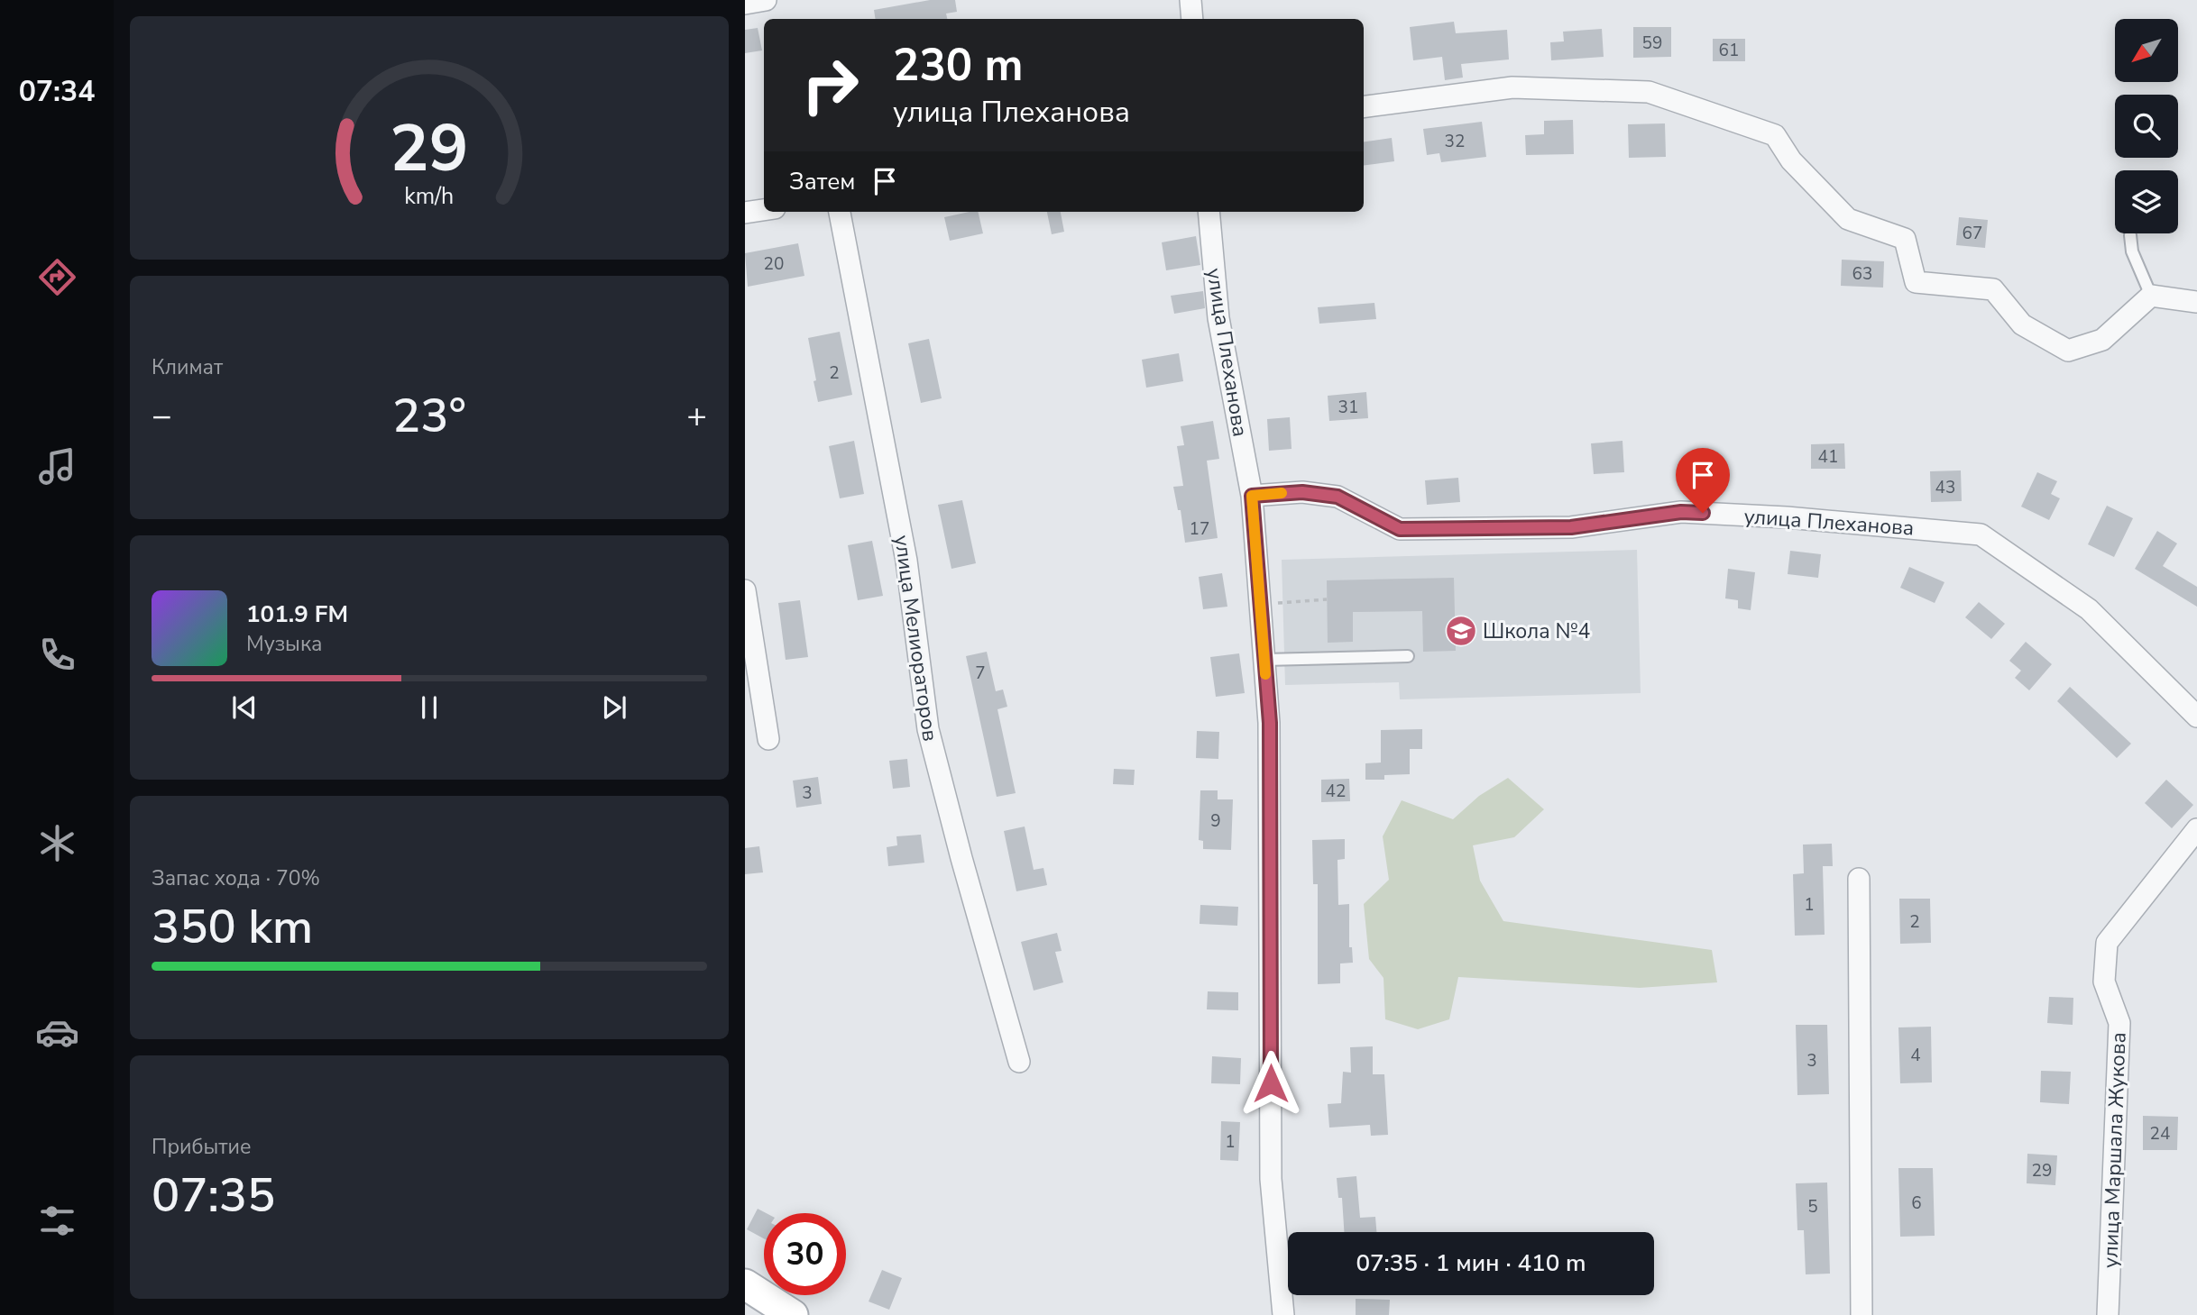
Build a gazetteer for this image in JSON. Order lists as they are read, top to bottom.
{
  "streets": {
    "street": ["улица Плеханова", "улица Мелиораторов", "улица Маршала Жукова"]
  },
  "places": {
    "school or university": ["Школа №4"]
  },
  "house_numbers": [
    "59",
    "61",
    "32",
    "67",
    "20",
    "63",
    "2",
    "31",
    "41",
    "43",
    "17",
    "7",
    "42",
    "3",
    "9",
    "1",
    "2",
    "4",
    "3",
    "24",
    "1",
    "29",
    "6",
    "5"
  ],
  "north": "bottom left",
  "page": {
    "tabs": "07:34",
    "turn": ["230 m", "улица Плеханова"],
    "then": "Затем",
    "tile": [
      "Климат",
      ["Запас хода · 70%", "350 km"],
      ["Прибытие", "07:35"]
    ],
    "heat": ["−", "23°", "+"],
    "song": ["101.9 FM", "Музыка"],
    "limit": "30",
    "trip": "07:35 · 1 мин · 410 m",
    "gauge": ["29", "km/h"]
  }
}
